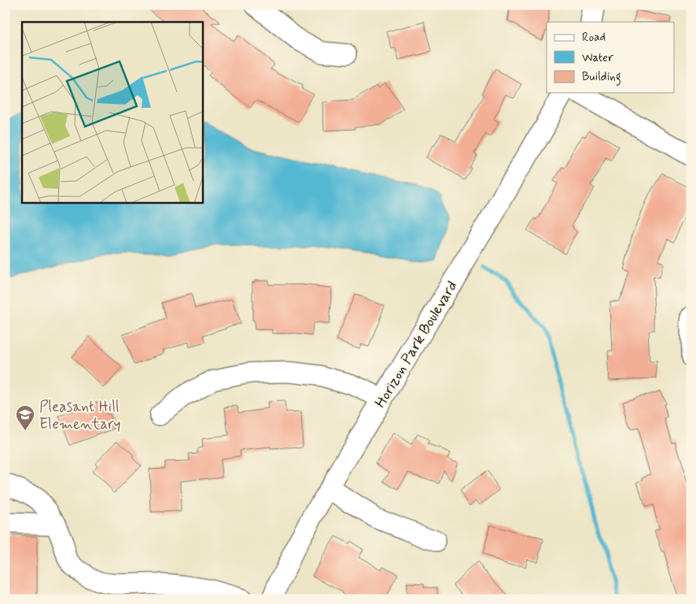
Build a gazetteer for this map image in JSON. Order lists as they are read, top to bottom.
{
  "streets": {
    "street": ["Horizon Park Boulevard"]
  },
  "places": {
    "school or university": ["Pleasant Hill Elementary"]
  },
  "legend": ["Road", "Water", "Building"]
}
